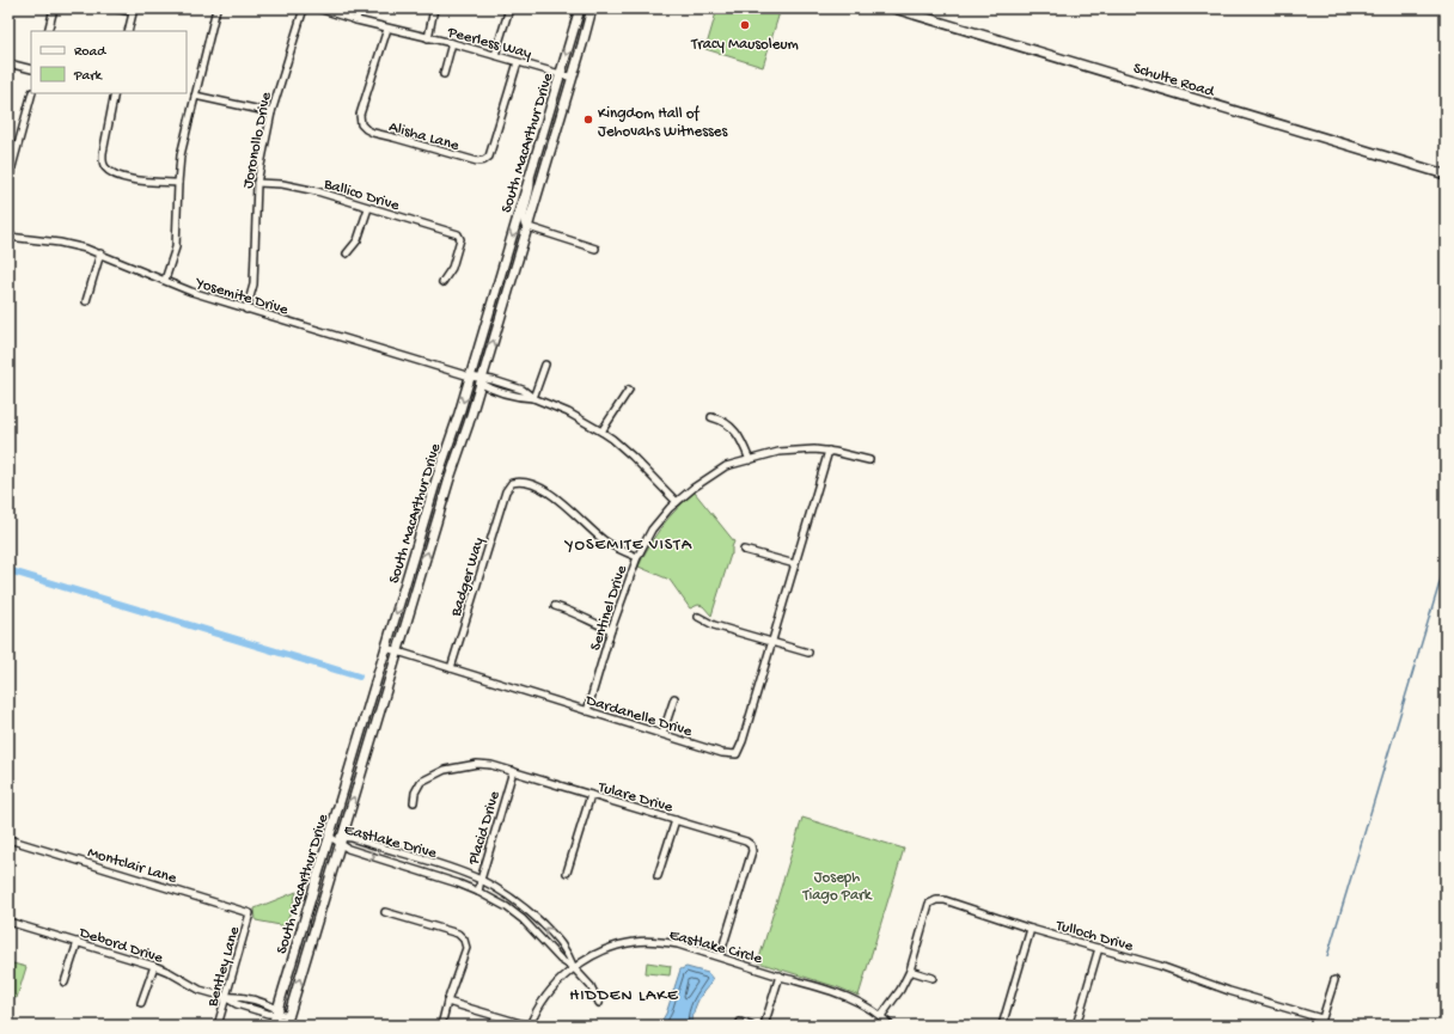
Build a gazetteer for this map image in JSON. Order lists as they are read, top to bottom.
{
  "streets": {
    "main road": ["Schulte Road", "South MacArthur Drive"],
    "street": [
      "Peerless Way",
      "Alisha Lane",
      "Joronollo Drive",
      "Ballico Drive",
      "Yosemite Drive",
      "Badger Way",
      "Sentinel Drive",
      "Dardanelle Drive",
      "Tulare Drive",
      "Placid Drive",
      "Eastlake Drive",
      "Montclair Lane",
      "Tulloch Drive",
      "Debord Drive",
      "Eastlake Circle",
      "Bentley Lane"
    ]
  },
  "crossings": [
    ["Peerless Way", "Alisha Lane"],
    ["Peerless Way", "South MacArthur Drive"],
    ["Joronollo Drive", "Ballico Drive"],
    ["Joronollo Drive", "Yosemite Drive"],
    ["South MacArthur Drive", "Yosemite Drive"],
    ["South MacArthur Drive", "Dardanelle Drive"],
    ["South MacArthur Drive", "Eastlake Drive"],
    ["South MacArthur Drive", "Debord Drive"],
    ["Yosemite Drive", "Sentinel Drive"],
    ["Badger Way", "Sentinel Drive"],
    ["Badger Way", "Dardanelle Drive"],
    ["Sentinel Drive", "Dardanelle Drive"],
    ["Tulare Drive", "Placid Drive"],
    ["Tulare Drive", "Eastlake Circle"],
    ["Placid Drive", "Eastlake Drive"],
    ["Eastlake Drive", "Eastlake Circle"],
    ["Montclair Lane", "Bentley Lane"],
    ["Tulloch Drive", "Eastlake Circle"],
    ["Debord Drive", "Bentley Lane"]
  ],
  "districts": ["YOSEMITE VISTA", "HIDDEN LAKE"],
  "parks": ["Joseph Tiago Park"],
  "places": ["Tracy Mausoleum", "Kingdom Hall of Jehovahs Witnesses"],
  "legend": ["Road", "Park"]
}
